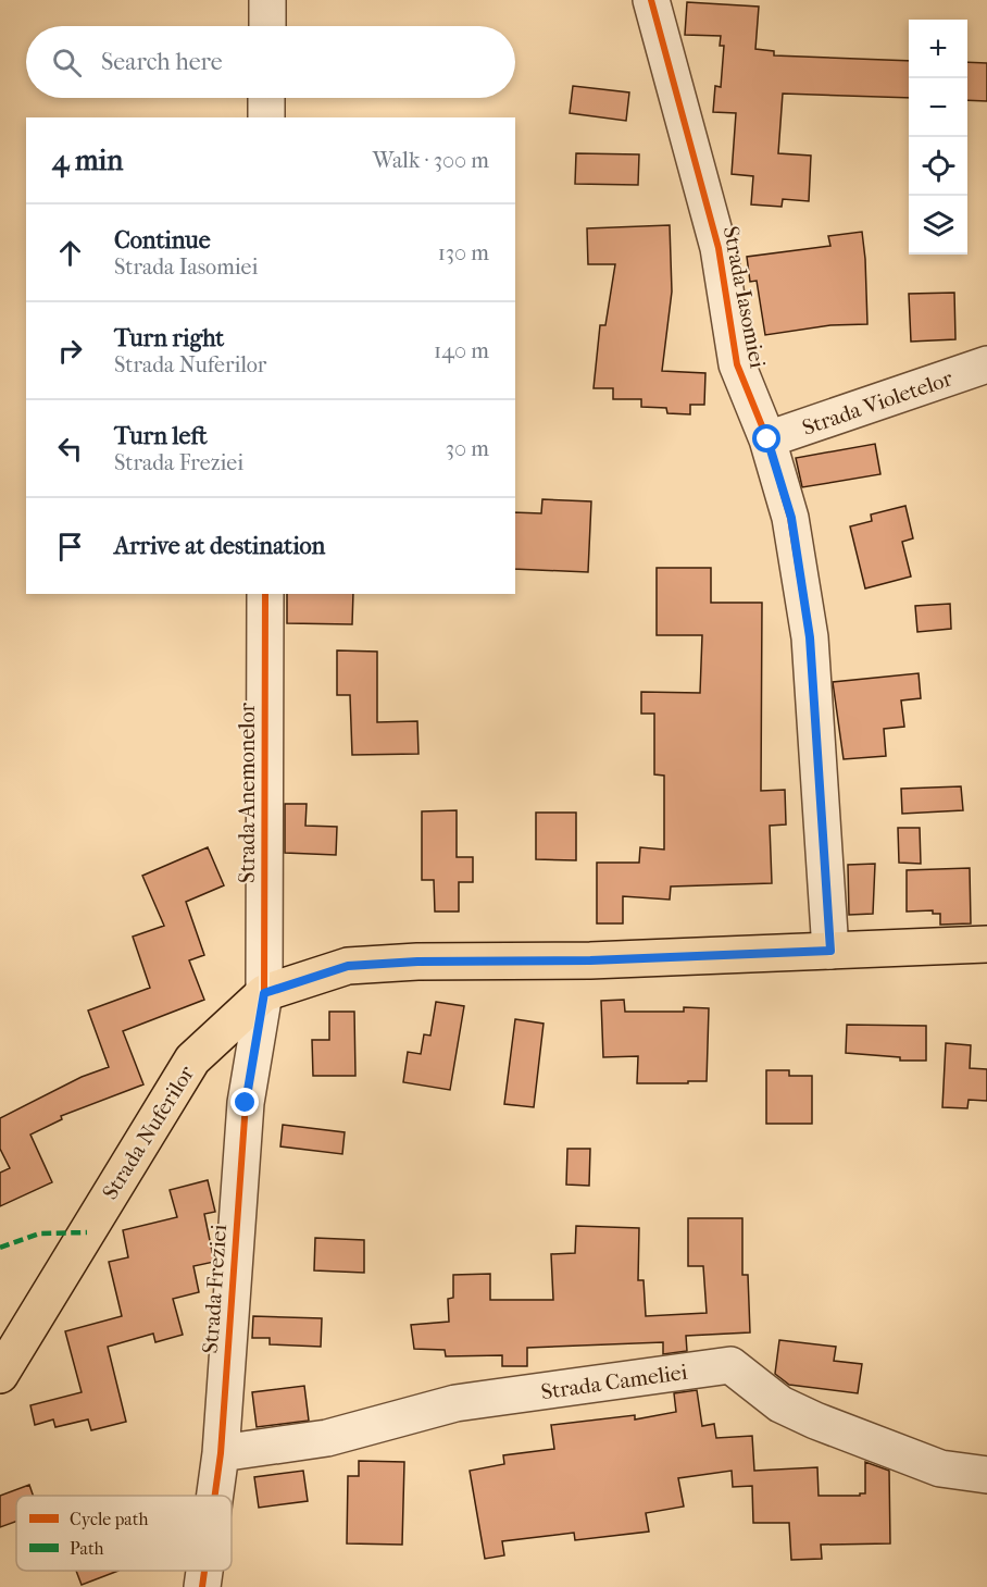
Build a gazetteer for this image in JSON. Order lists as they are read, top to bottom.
{
  "streets": {
    "main road": ["Strada Nuferilor"],
    "street": [
      "Strada Iasomiei",
      "Strada Violetelor",
      "Strada Anemonelor",
      "Strada Freziei",
      "Strada Cameliei"
    ]
  },
  "crossings": [
    ["Strada Iasomiei", "Strada Violetelor"],
    ["Strada Iasomiei", "Strada Nuferilor"],
    ["Strada Anemonelor", "Strada Nuferilor"],
    ["Strada Anemonelor", "Strada Freziei"],
    ["Strada Nuferilor", "Strada Freziei"],
    ["Strada Freziei", "Strada Cameliei"]
  ],
  "legend": ["Cycle path", "Path"],
  "page": {
    "map_buttons": ["+", "−"],
    "search": "Search here",
    "heading": ["4 min", "Walk · 300 m"],
    "list": [
      ["Continue", "Strada Iasomiei", "130 m"],
      ["Turn right", "Strada Nuferilor", "140 m"],
      ["Turn left", "Strada Freziei", "30 m"],
      "Arrive at destination"
    ]
  }
}
